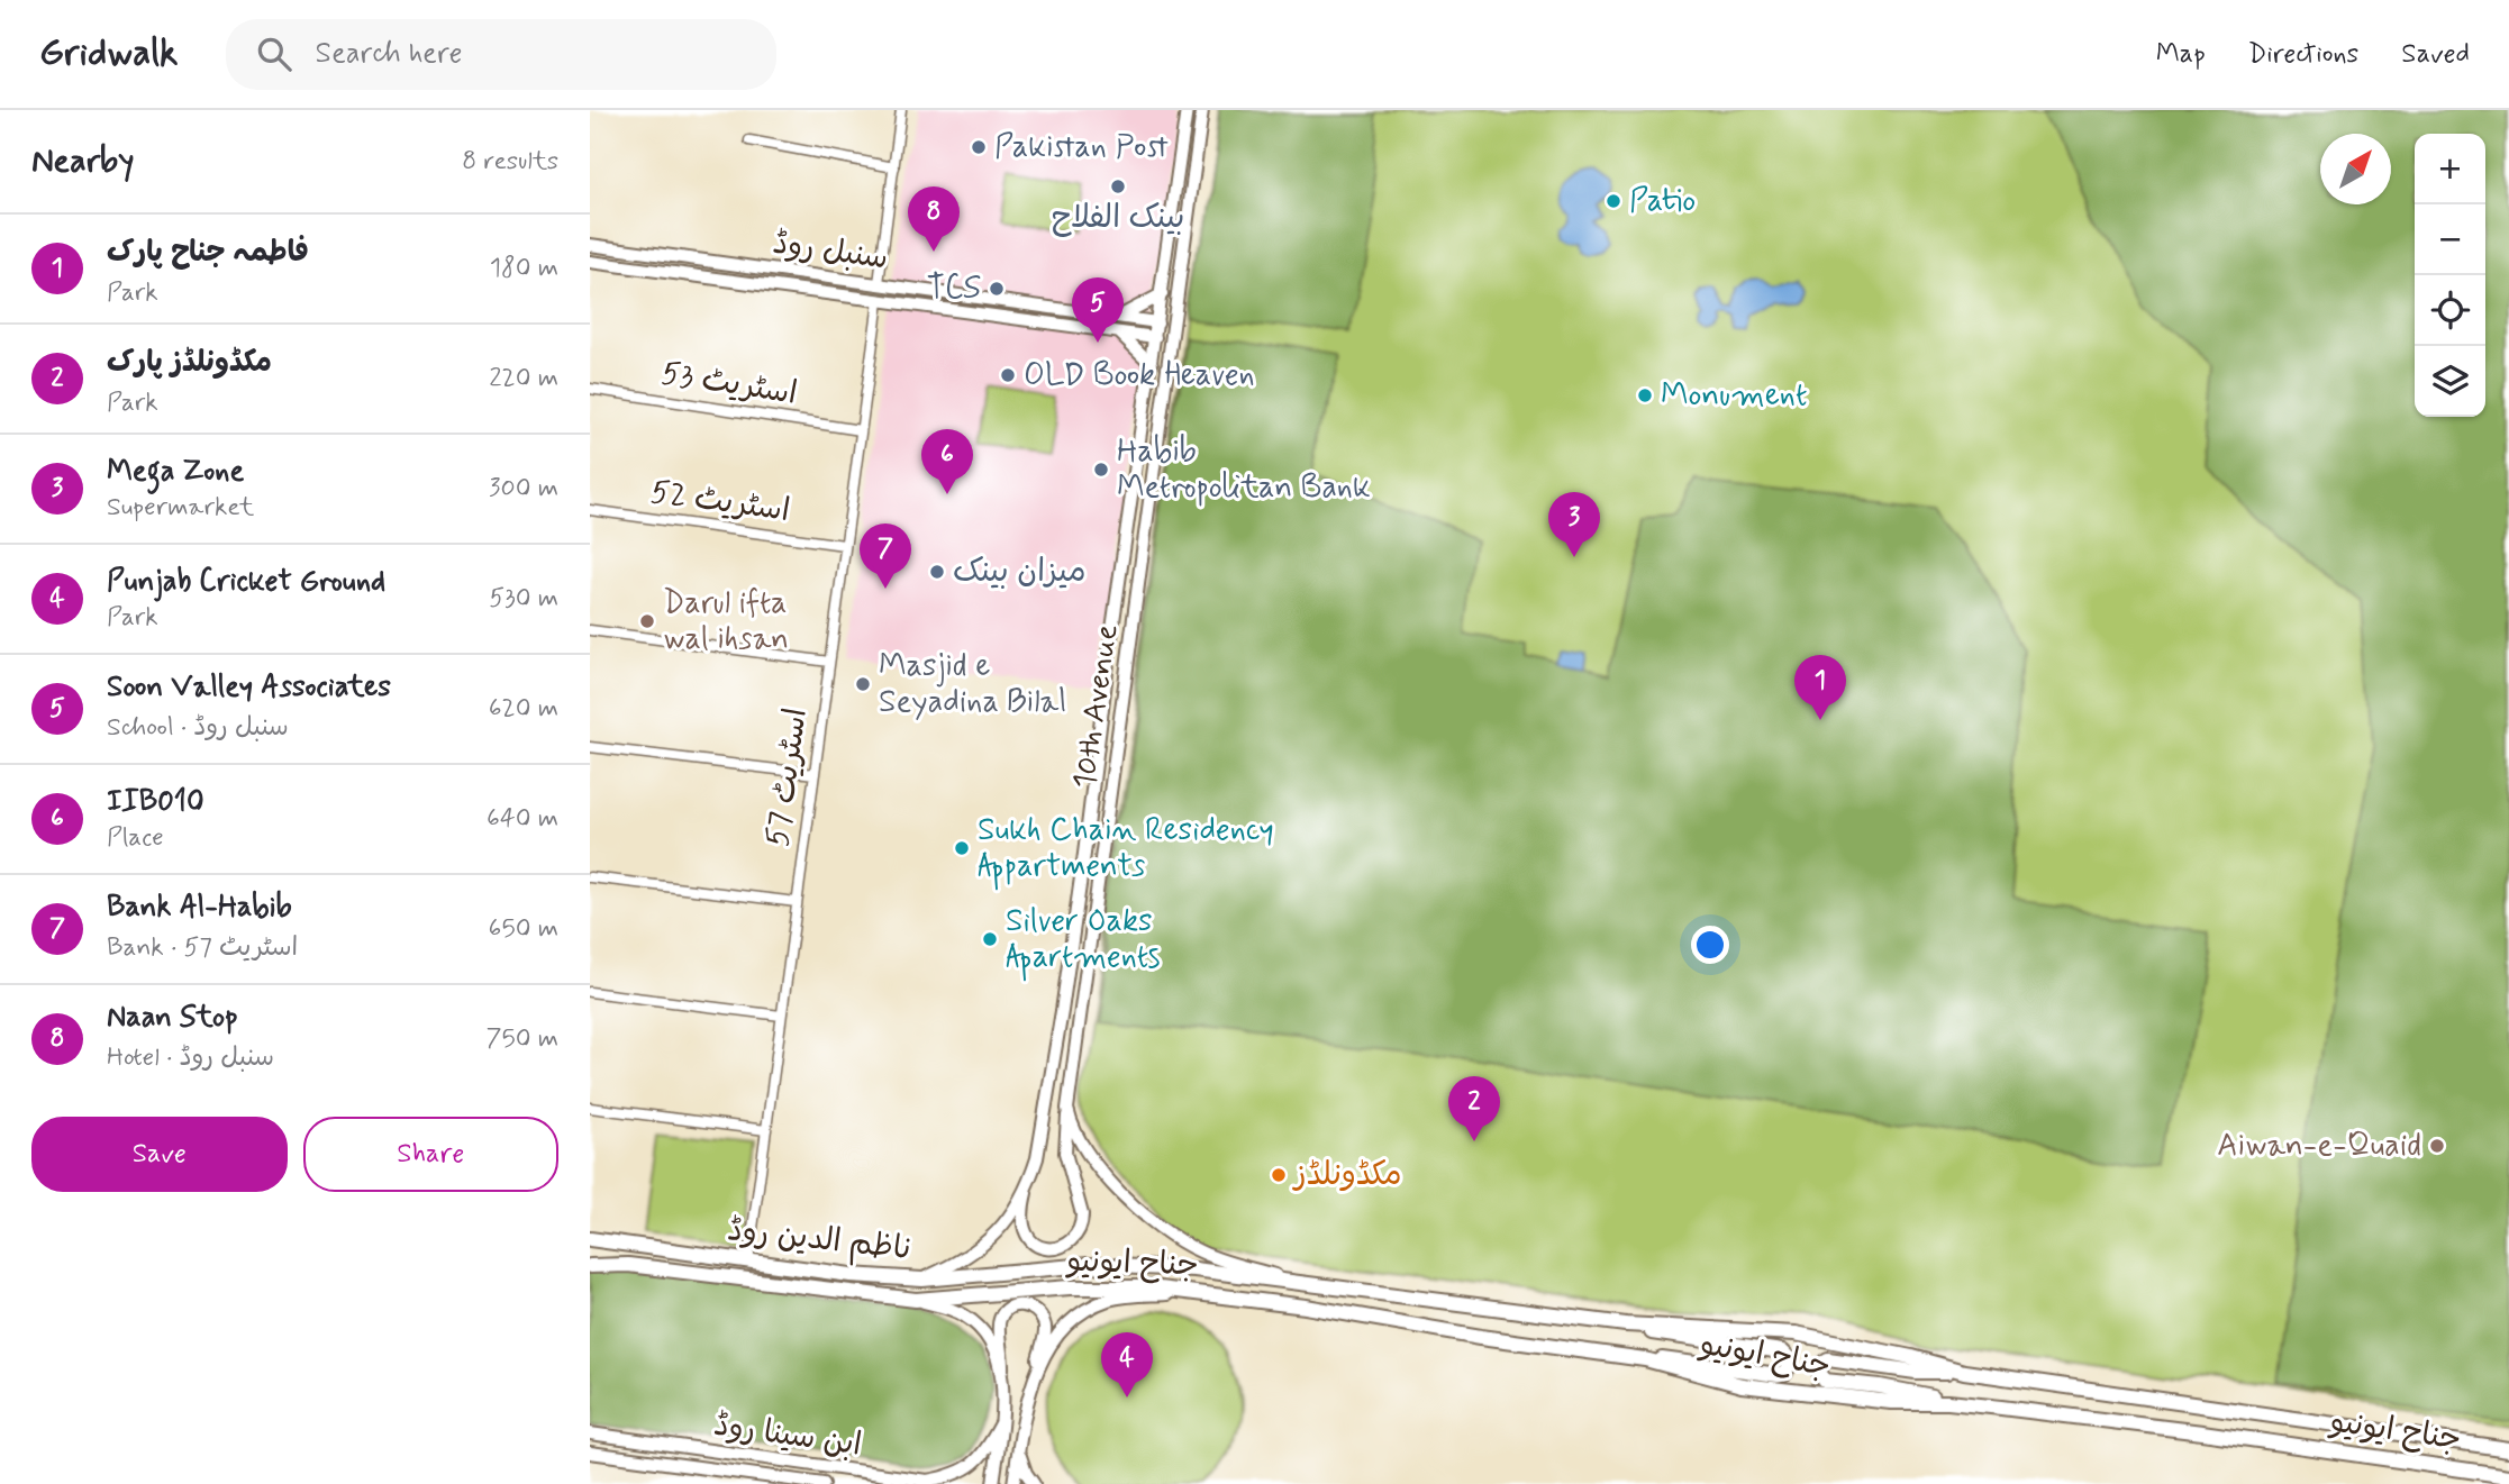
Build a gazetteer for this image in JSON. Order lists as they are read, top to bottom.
{
  "streets": {
    "main road": [
      "سنبل روڈ",
      "10th Avenue",
      "ناظم الدین روڈ",
      "جناح ایونیو",
      "ابن سینا روڈ"
    ],
    "street": ["اسٹریٹ 53", "اسٹریٹ 52", "اسٹریٹ 57"]
  },
  "crossings": [
    ["سنبل روڈ", "10th Avenue"],
    ["سنبل روڈ", "اسٹریٹ 57"],
    ["اسٹریٹ 53", "اسٹریٹ 57"],
    ["اسٹریٹ 52", "اسٹریٹ 57"],
    ["10th Avenue", "ناظم الدین روڈ"],
    ["اسٹریٹ 57", "ناظم الدین روڈ"],
    ["ناظم الدین روڈ", "جناح ایونیو"]
  ],
  "places": [
    "Pakistan Post",
    "بینک الفلاح",
    "Patio",
    "TCS",
    "OLD Book Heaven",
    "Monument",
    "Habib Metropolitan Bank",
    "میزان بینک",
    "Darul ifta wal ihsan",
    "Masjid e Seyadina Bilal",
    "Sukh Chain Residency Appartments",
    "Silver Oaks Apartments",
    "Aiwan-e-Quaid",
    "مکڈونلڈز"
  ],
  "north": "top right",
  "page": {
    "header": "Gridwalk",
    "search": "Search here",
    "nav": ["Map", "Directions", "Saved"],
    "heading": ["Nearby", "8 results"],
    "map_buttons": ["+", "−"],
    "pins": [
      "8",
      "5",
      "6",
      "3",
      "7",
      "1",
      "2",
      "4"
    ],
    "list": [
      {
        "mark": "1",
        "name": "فاطمہ جناح پارک",
        "note": "Park",
        "value": "180 m"
      },
      {
        "mark": "2",
        "name": "مکڈونلڈز پارک",
        "note": "Park",
        "value": "220 m"
      },
      {
        "mark": "3",
        "name": "Mega Zone",
        "note": "Supermarket",
        "value": "300 m"
      },
      {
        "mark": "4",
        "name": "Punjab Cricket Ground",
        "note": "Park",
        "value": "530 m"
      },
      {
        "mark": "5",
        "name": "Soon Valley Associates",
        "note": "School · سنبل روڈ",
        "value": "620 m"
      },
      {
        "mark": "6",
        "name": "IIB010",
        "note": "Place",
        "value": "640 m"
      },
      {
        "mark": "7",
        "name": "Bank Al-Habib",
        "note": "Bank · اسٹریٹ 57",
        "value": "650 m"
      },
      {
        "mark": "8",
        "name": "Naan Stop",
        "note": "Hotel · سنبل روڈ",
        "value": "750 m"
      }
    ],
    "buttons": ["Save", "Share"]
  }
}
